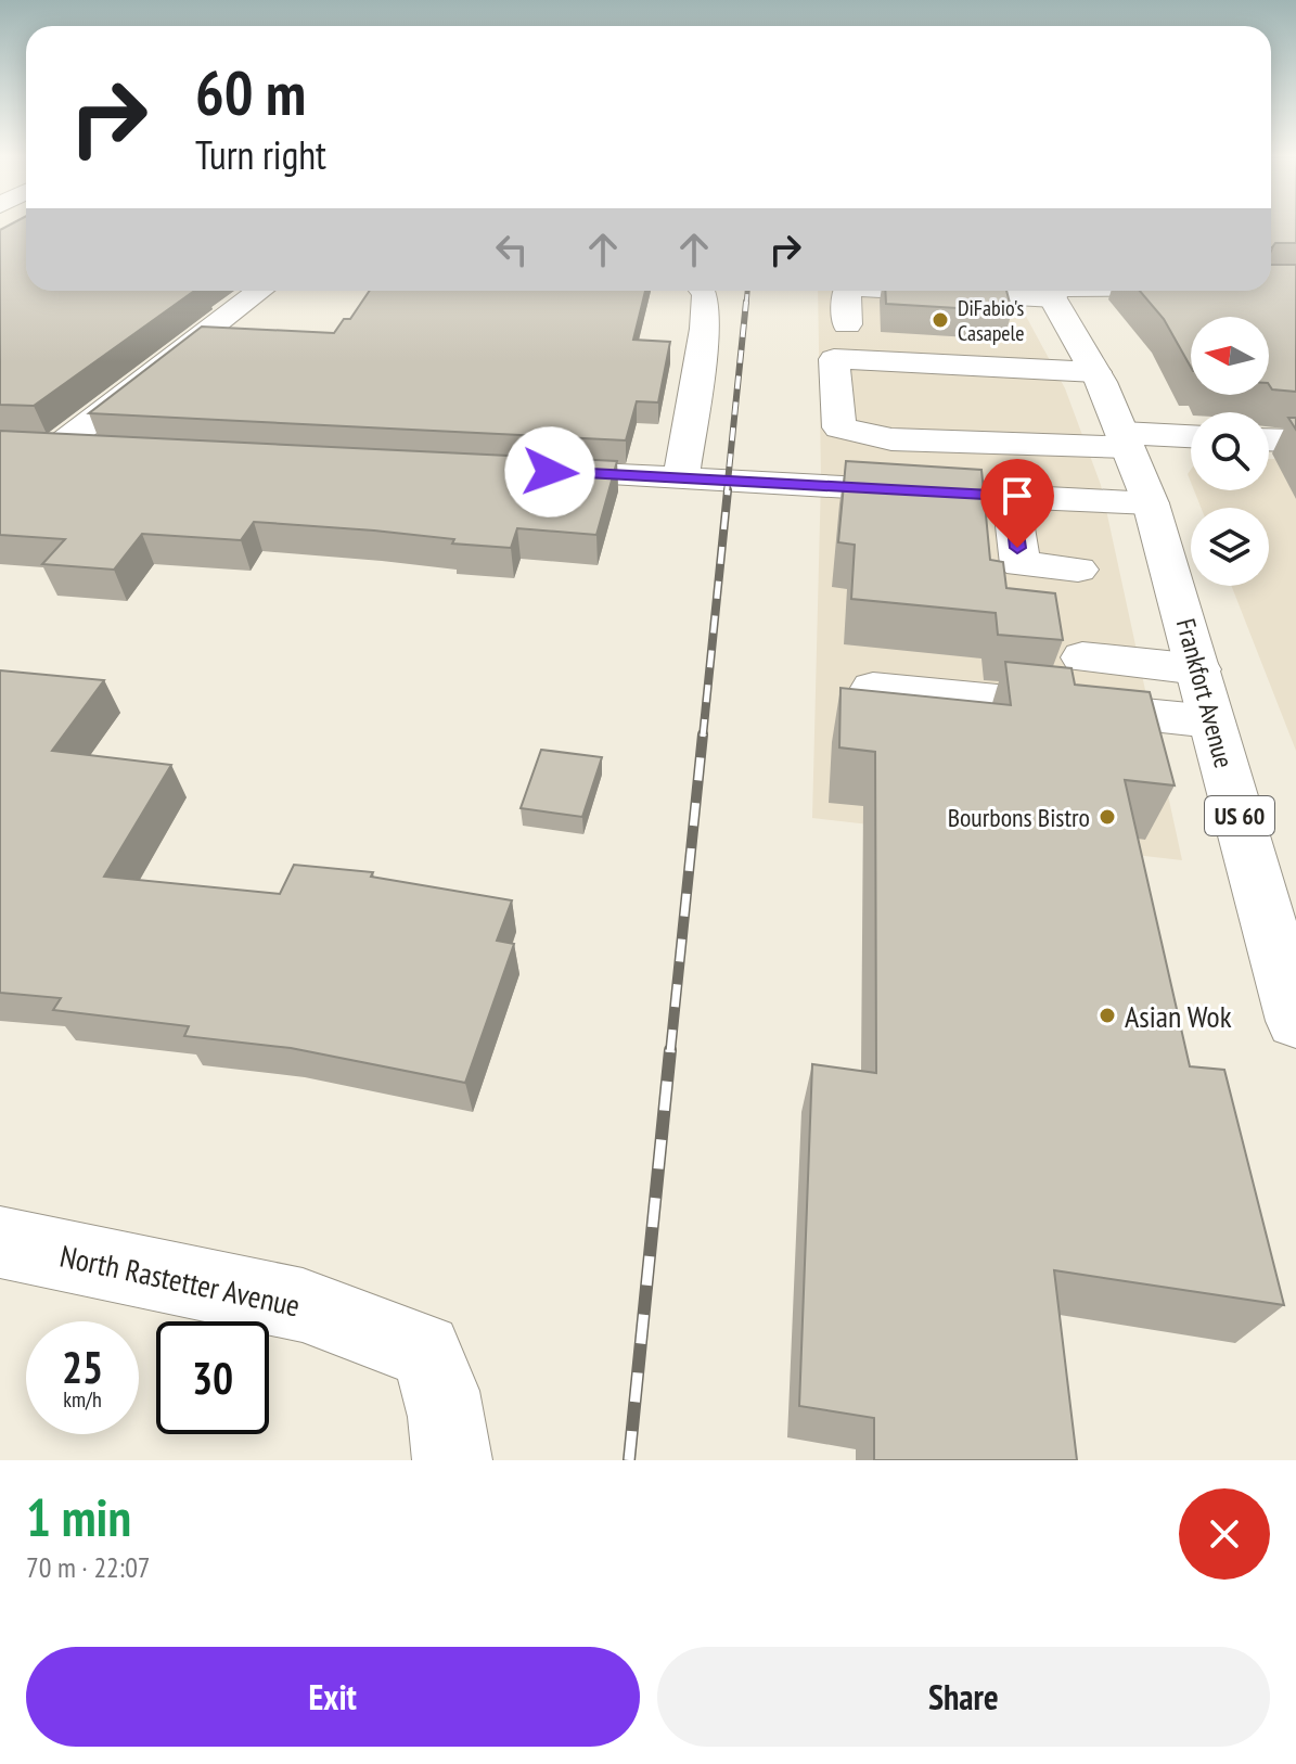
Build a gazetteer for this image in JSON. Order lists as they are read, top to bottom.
{
  "streets": {
    "street": ["Frankfort Avenue", "US 60", "North Rastetter Avenue"]
  },
  "places": ["DiFabio's Casapele", "Bourbons Bistro", "Asian Wok"],
  "north": "left",
  "page": {
    "turn": ["60 m", "Turn right"],
    "speed": "25 km/h",
    "limit": "30",
    "heading": ["1 min", "70 m · 22:07"],
    "buttons": ["Exit", "Share"]
  }
}
